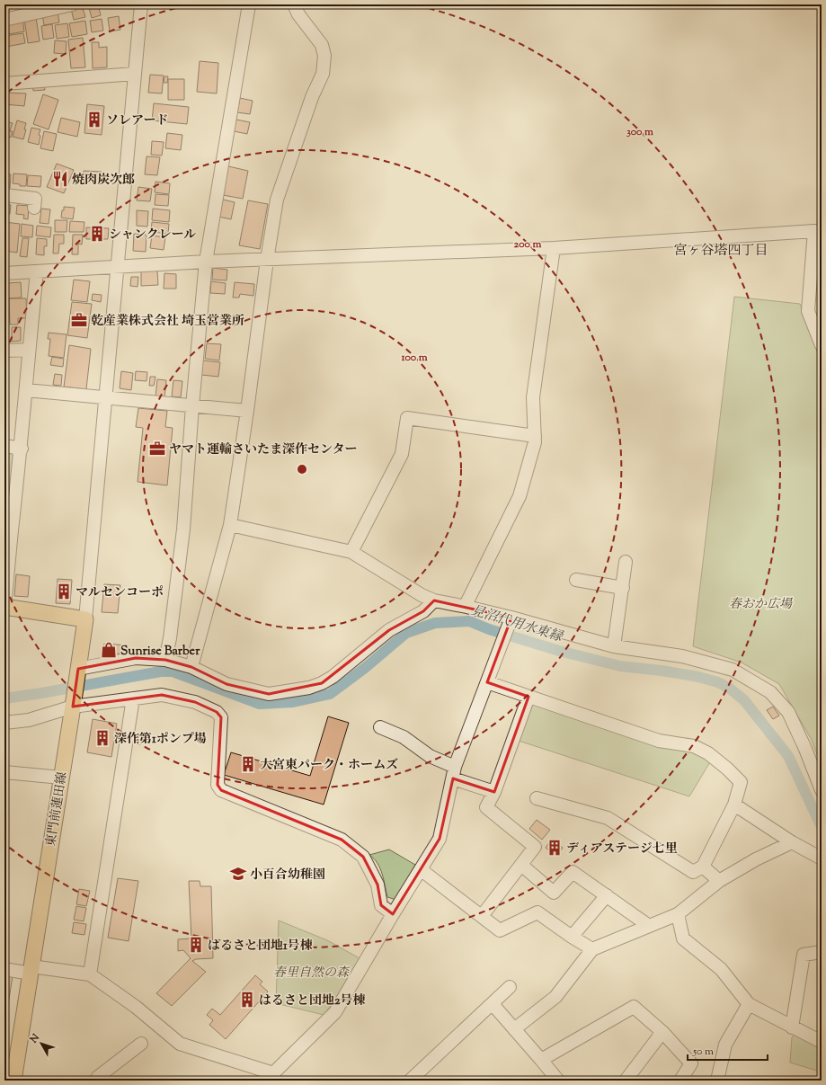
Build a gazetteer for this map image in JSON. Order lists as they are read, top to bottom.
{
  "streets": {
    "main road": ["東門前蓮田線"]
  },
  "districts": ["宮ヶ谷塔四丁目"],
  "water": ["見沼代用水東縁"],
  "parks": ["春おか広場", "春里自然の森"],
  "places": {
    "building": [
      "ソレアード",
      "シャンクレール",
      "マルセンコーポ",
      "深作第1ポンプ場",
      "大宮東パーク・ホームズ",
      "ディアステージ七里",
      "はるさと団地1号棟",
      "はるさと団地2号棟"
    ],
    "restaurant": ["焼肉炭次郎"],
    "office": ["乾産業株式会社 埼玉営業所", "ヤマト運輸さいたま深作センター"],
    "shop": ["Sunrise Barber"],
    "school or university": ["小百合幼稚園"]
  },
  "scale_bar": "50 m",
  "north": "top left",
  "rings": ["300 m", "200 m", "100 m"]
}
